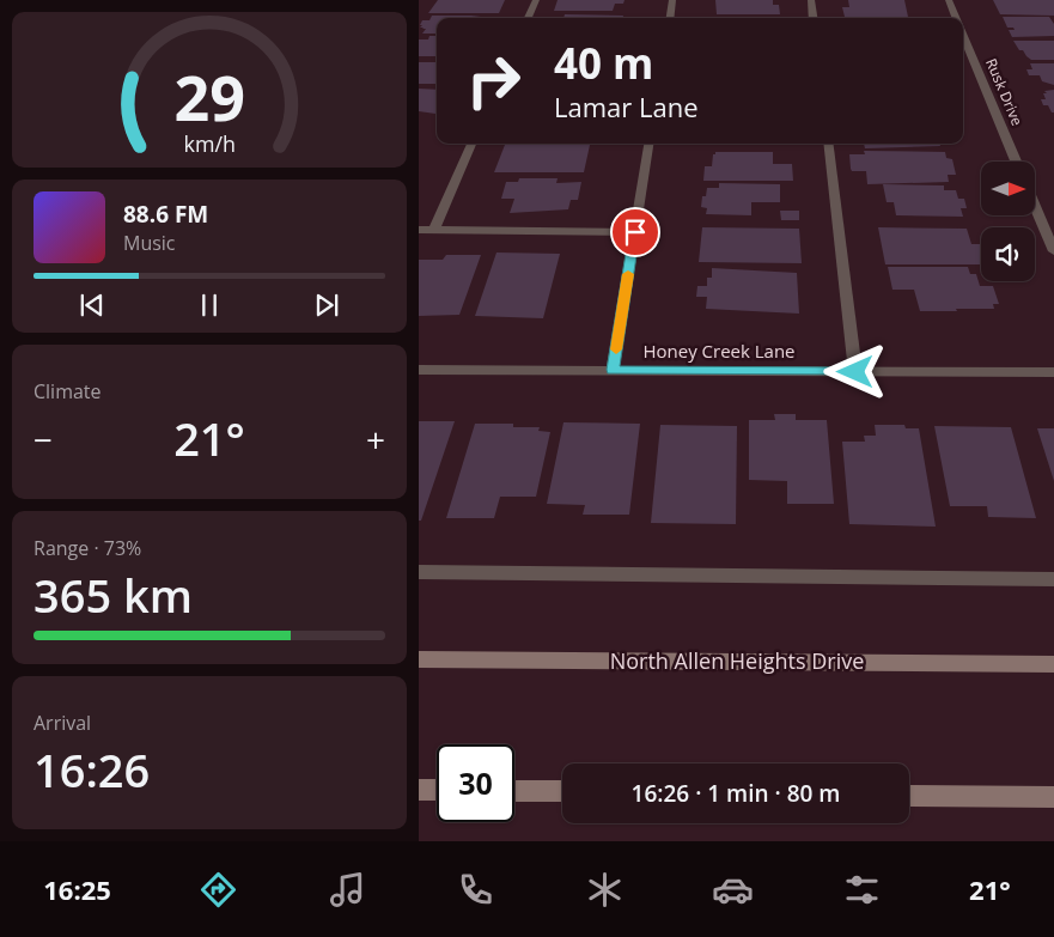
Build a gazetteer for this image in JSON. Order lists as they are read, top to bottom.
{
  "streets": {
    "main road": ["North Allen Heights Drive"],
    "street": ["Rusk Drive", "Honey Creek Lane"]
  },
  "north": "right",
  "page": {
    "turn": ["40 m", "Lamar Lane"],
    "song": ["88.6 FM", "Music"],
    "tile": [
      "Climate",
      ["Range · 73%", "365 km"],
      ["Arrival", "16:26"]
    ],
    "heat": ["−", "21°", "+"],
    "limit": "30",
    "trip": "16:26 · 1 min · 80 m",
    "tabs": ["16:25", "21°"],
    "gauge": ["29", "km/h"]
  }
}
